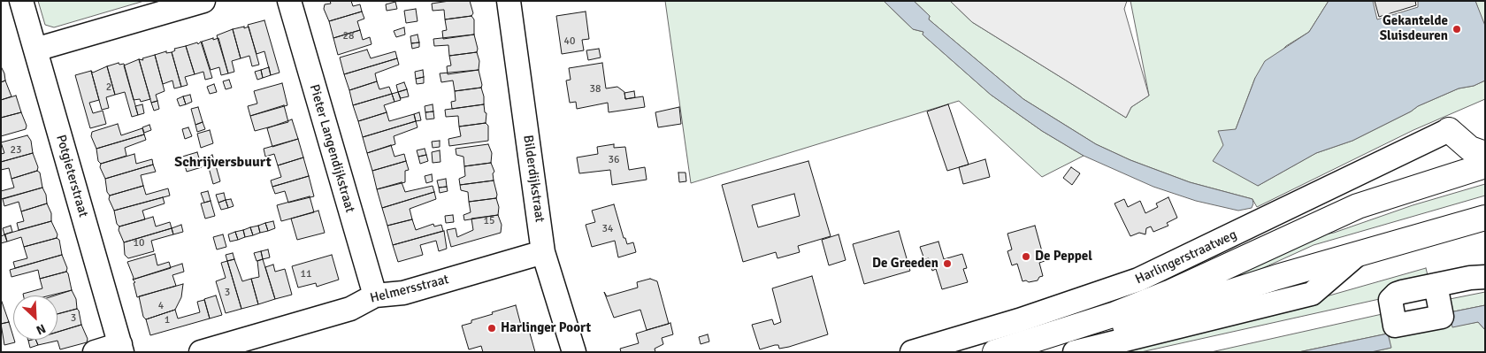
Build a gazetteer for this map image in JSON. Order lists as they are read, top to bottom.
{
  "streets": {
    "main road": ["Harlingerstraatweg"],
    "street": [
      "Pieter Langendijkstraat",
      "Potgieterstraat",
      "Bilderdijkstraat",
      "Helmersstraat"
    ]
  },
  "crossings": [
    ["Pieter Langendijkstraat", "Helmersstraat"],
    ["Bilderdijkstraat", "Helmersstraat"]
  ],
  "districts": ["Schrijversbuurt"],
  "places": [
    "Gekantelde Sluisdeuren",
    "De Peppel",
    "De Greeden",
    "Harlinger Poort"
  ],
  "house_numbers": [
    "28",
    "40",
    "2",
    "38",
    "23",
    "36",
    "15",
    "34",
    "10",
    "11",
    "3",
    "4",
    "3",
    "1"
  ],
  "north": "bottom right"
}
